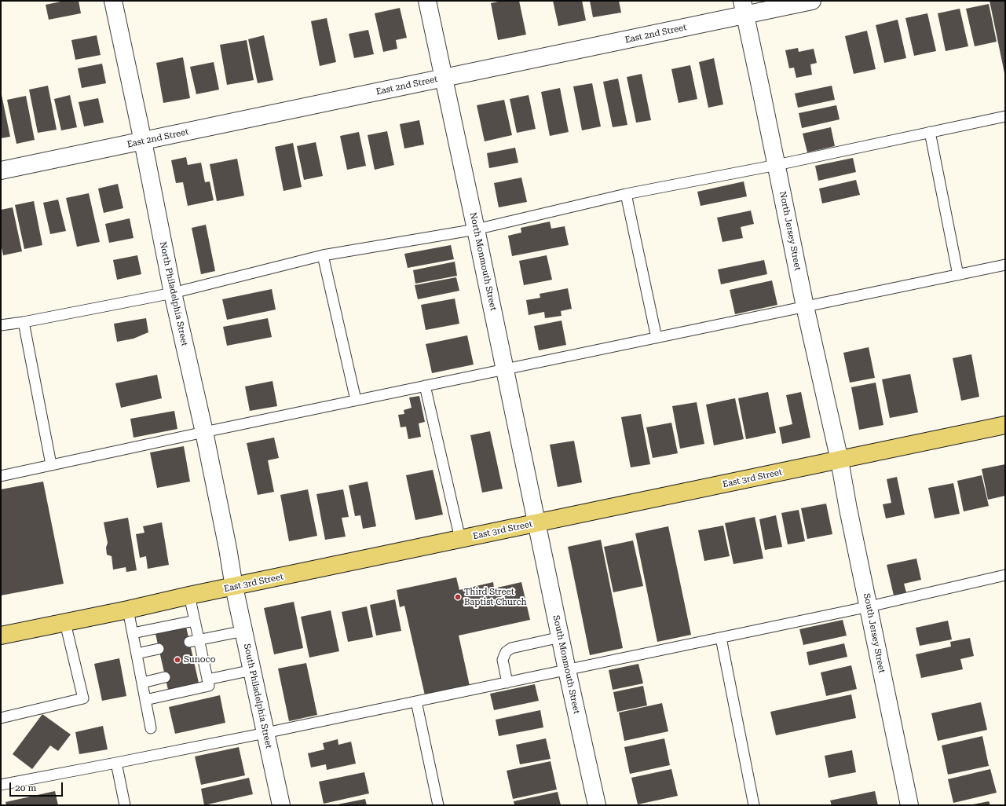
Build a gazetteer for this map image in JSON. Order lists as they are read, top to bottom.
{
  "streets": {
    "main road": ["East 3rd Street"],
    "street": [
      "East 2nd Street",
      "North Jersey Street",
      "North Monmouth Street",
      "North Philadelphia Street",
      "South Jersey Street",
      "South Monmouth Street",
      "South Philadelphia Street"
    ]
  },
  "crossings": [
    ["East 2nd Street", "North Jersey Street"],
    ["East 2nd Street", "North Monmouth Street"],
    ["East 2nd Street", "North Philadelphia Street"],
    ["North Jersey Street", "East 3rd Street"],
    ["North Jersey Street", "South Jersey Street"],
    ["North Monmouth Street", "East 3rd Street"],
    ["North Monmouth Street", "South Monmouth Street"],
    ["North Philadelphia Street", "East 3rd Street"],
    ["North Philadelphia Street", "South Philadelphia Street"],
    ["East 3rd Street", "South Jersey Street"],
    ["East 3rd Street", "South Monmouth Street"],
    ["East 3rd Street", "South Philadelphia Street"]
  ],
  "places": ["Third Street Baptist Church", "Sunoco"],
  "scale_bar": "20 m"
}
